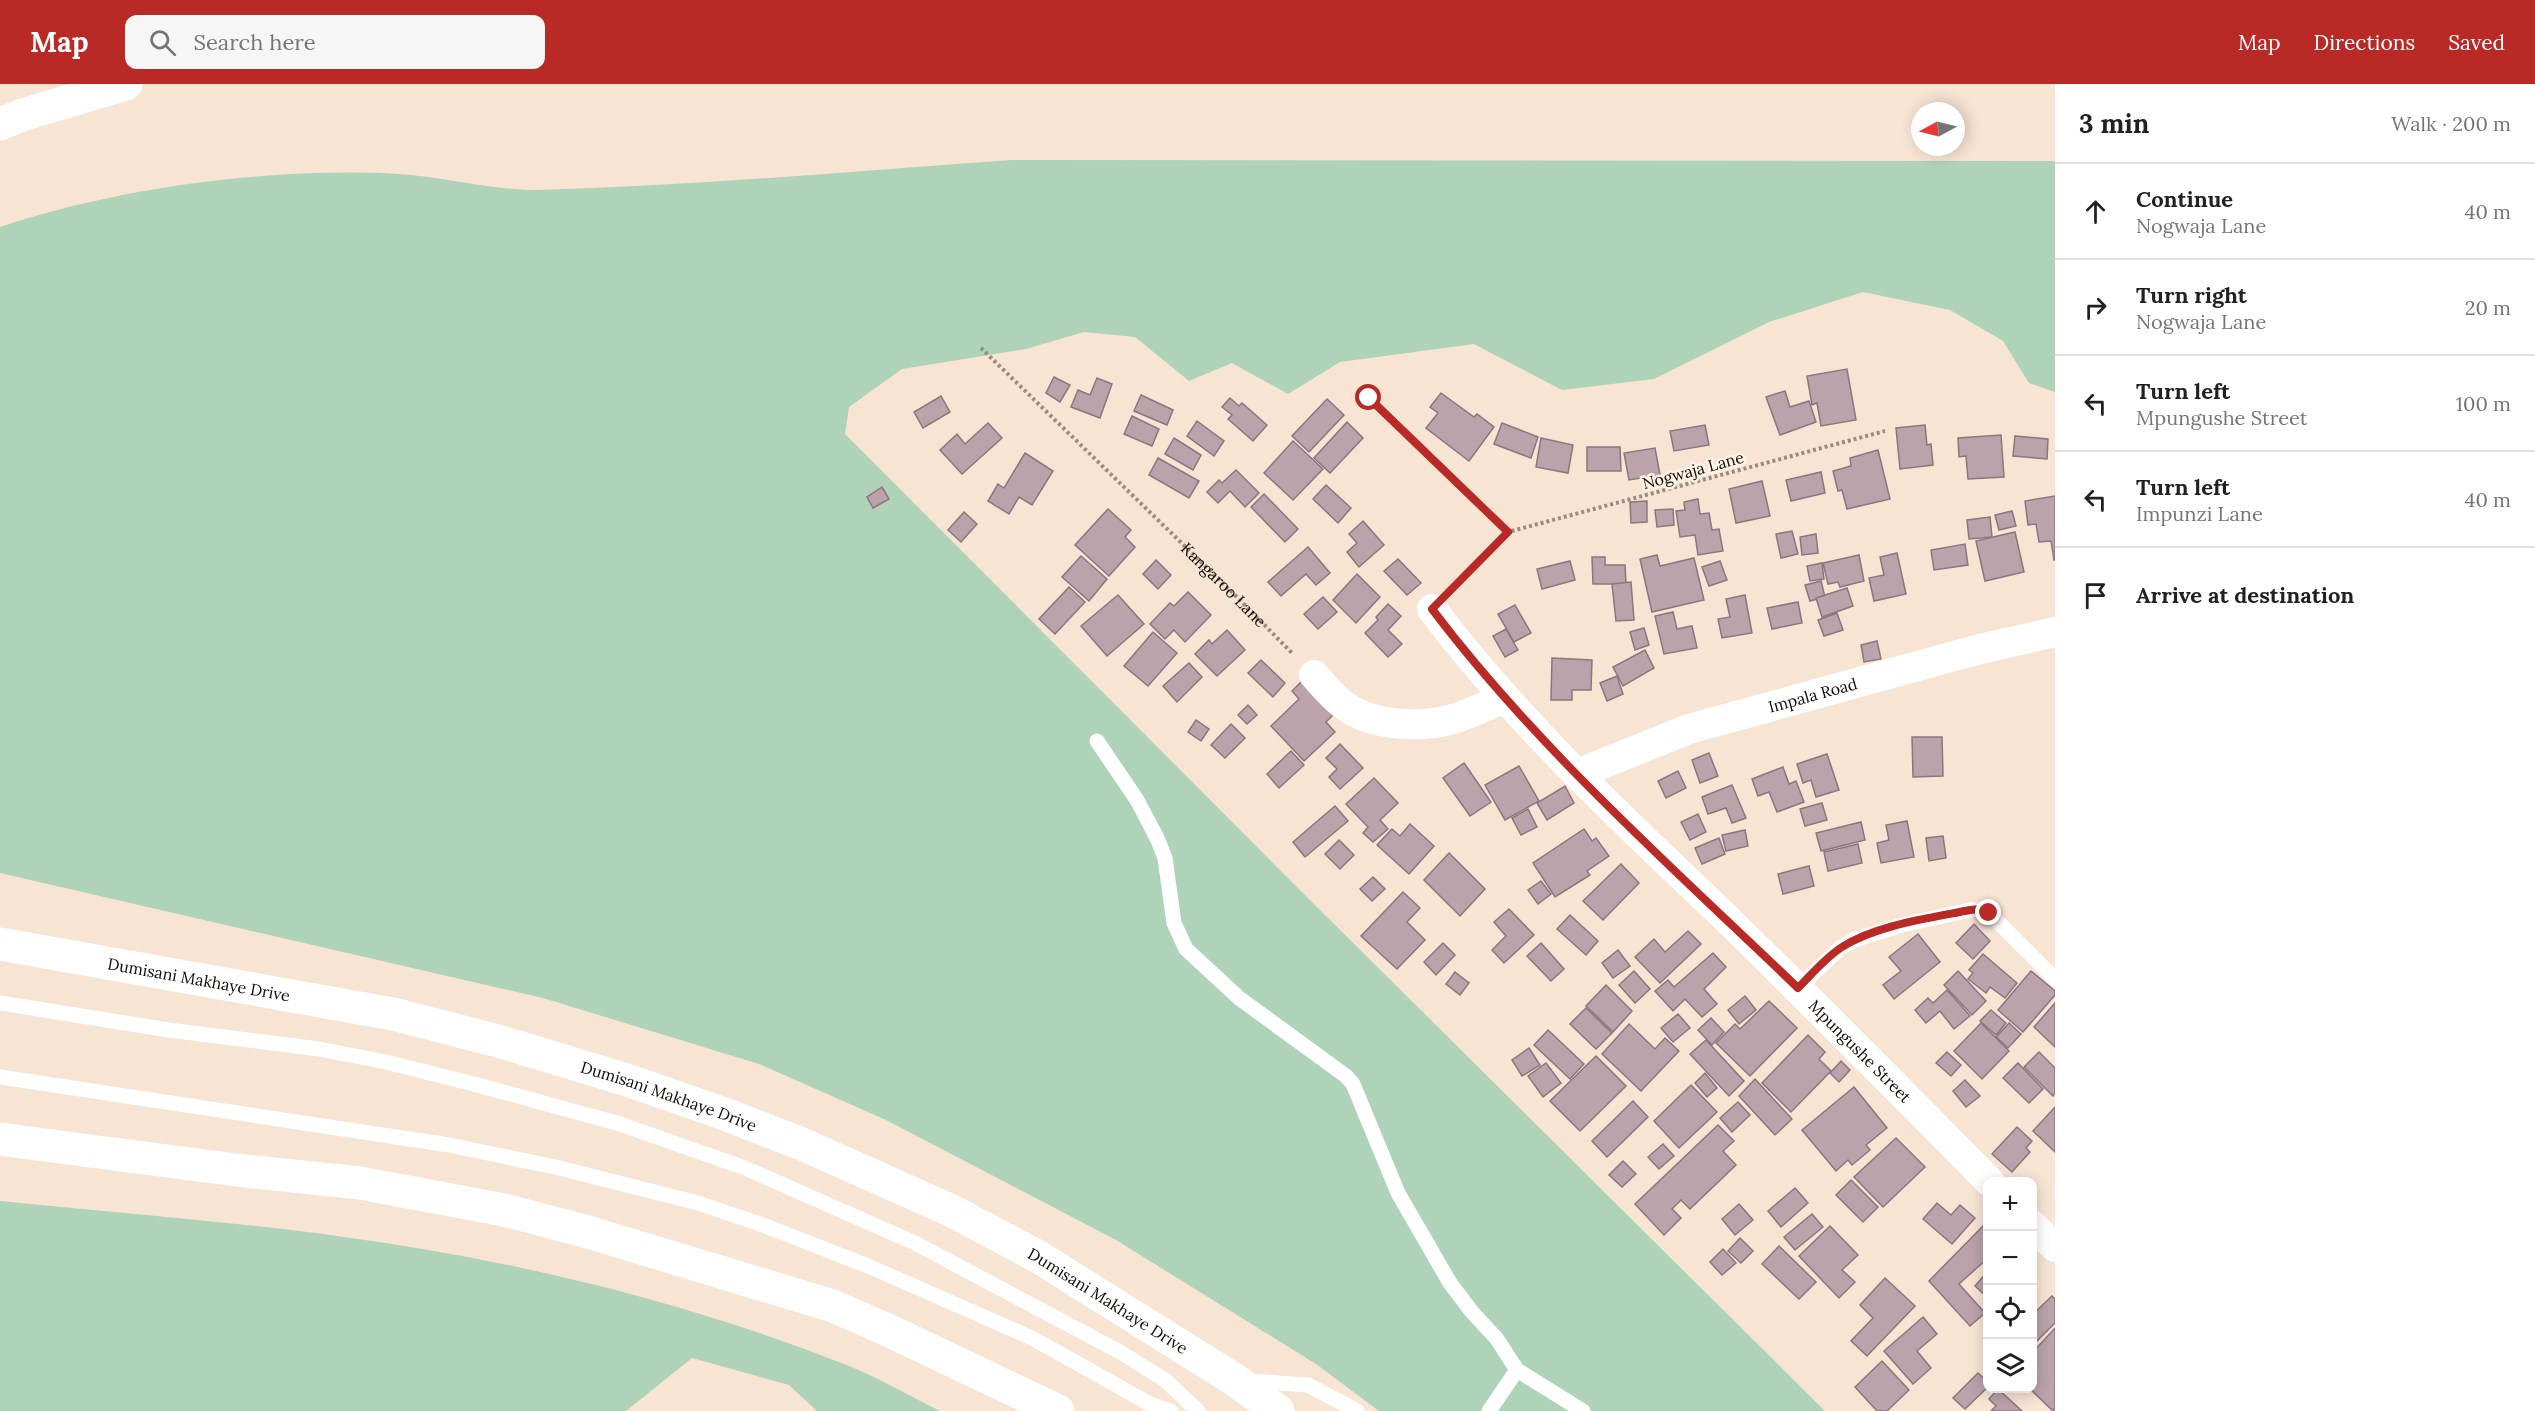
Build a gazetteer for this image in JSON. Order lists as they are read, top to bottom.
{
  "streets": {
    "main road": ["Dumisani Makhaye Drive"],
    "street": ["Impala Road", "Mpungushe Street"],
    "path": ["Nogwaja Lane", "Kangaroo Lane"]
  },
  "crossings": [
    ["Impala Road", "Mpungushe Street"]
  ],
  "north": "left",
  "page": {
    "header": "Map",
    "search": "Search here",
    "nav": ["Map", "Directions", "Saved"],
    "heading": ["3 min", "Walk · 200 m"],
    "list": [
      ["Continue", "Nogwaja Lane", "40 m"],
      ["Turn right", "Nogwaja Lane", "20 m"],
      ["Turn left", "Mpungushe Street", "100 m"],
      ["Turn left", "Impunzi Lane", "40 m"],
      "Arrive at destination"
    ],
    "map_buttons": ["+", "−"]
  }
}
